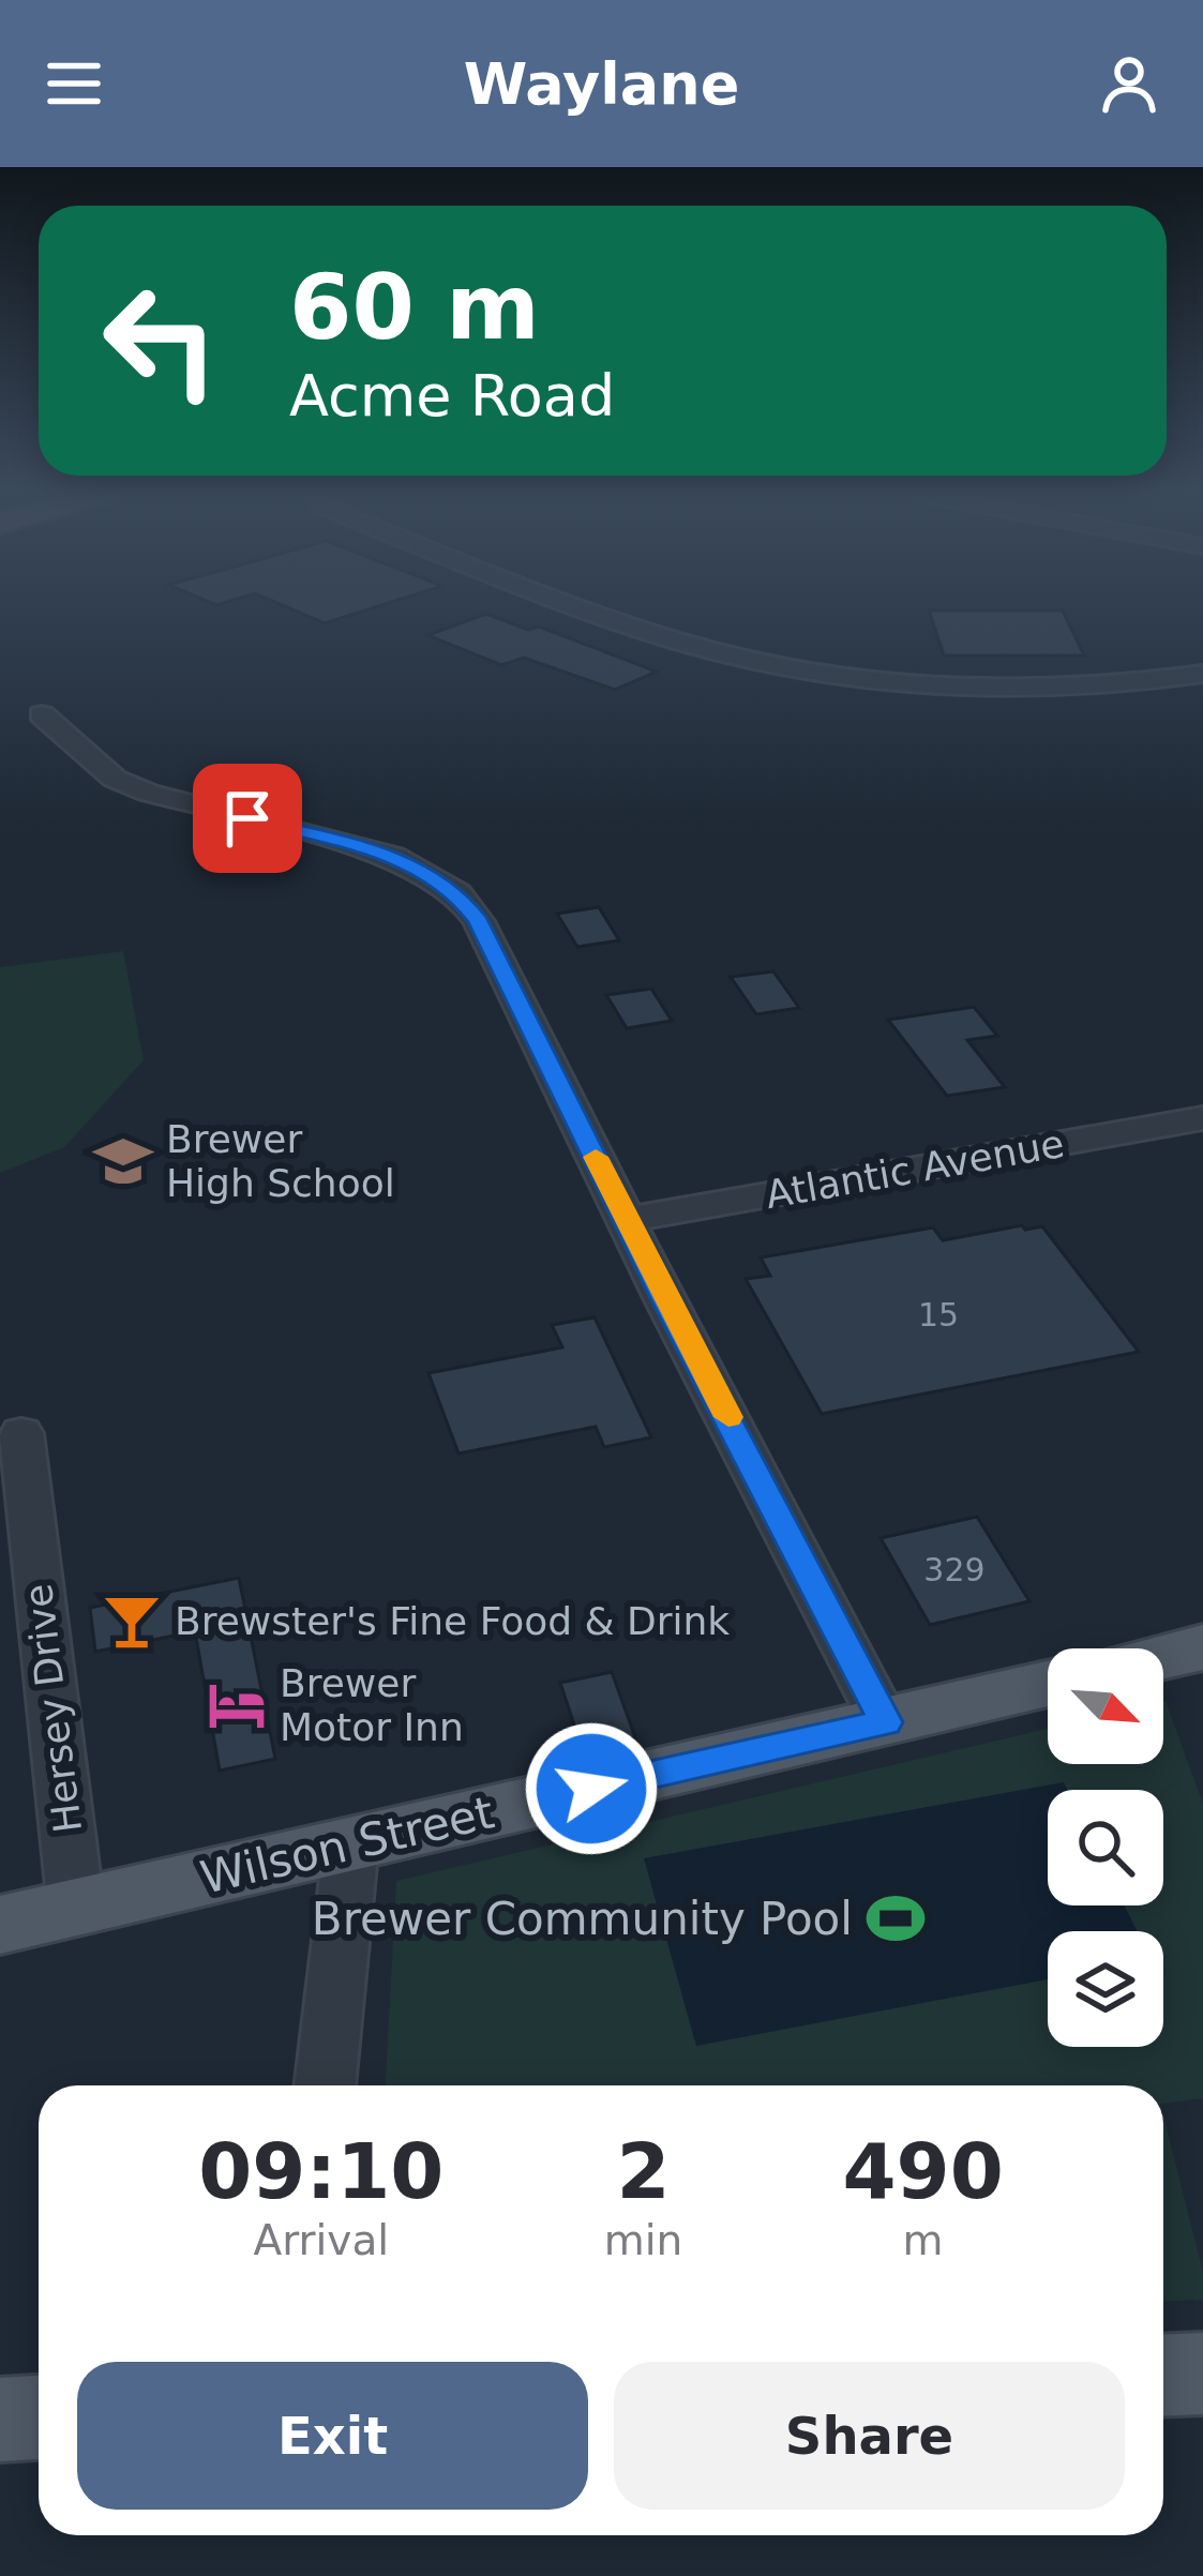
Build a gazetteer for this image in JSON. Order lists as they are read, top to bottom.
{
  "streets": {
    "main road": ["Wilson Street"],
    "street": ["Atlantic Avenue", "Hersey Drive"]
  },
  "crossings": [
    ["Hersey Drive", "Wilson Street"]
  ],
  "places": {
    "school or university": ["Brewer High School"],
    "bar": ["Brewster's Fine Food & Drink"],
    "hotel": ["Brewer Motor Inn"],
    "sports": ["Brewer Community Pool"]
  },
  "house_numbers": ["15", "329"],
  "north": "bottom right",
  "page": {
    "header": "Waylane",
    "turn": ["60 m", "Acme Road"],
    "eta": [
      "09:10",
      "Arrival",
      "2",
      "min",
      "490",
      "m"
    ],
    "buttons": ["Exit", "Share"]
  }
}
